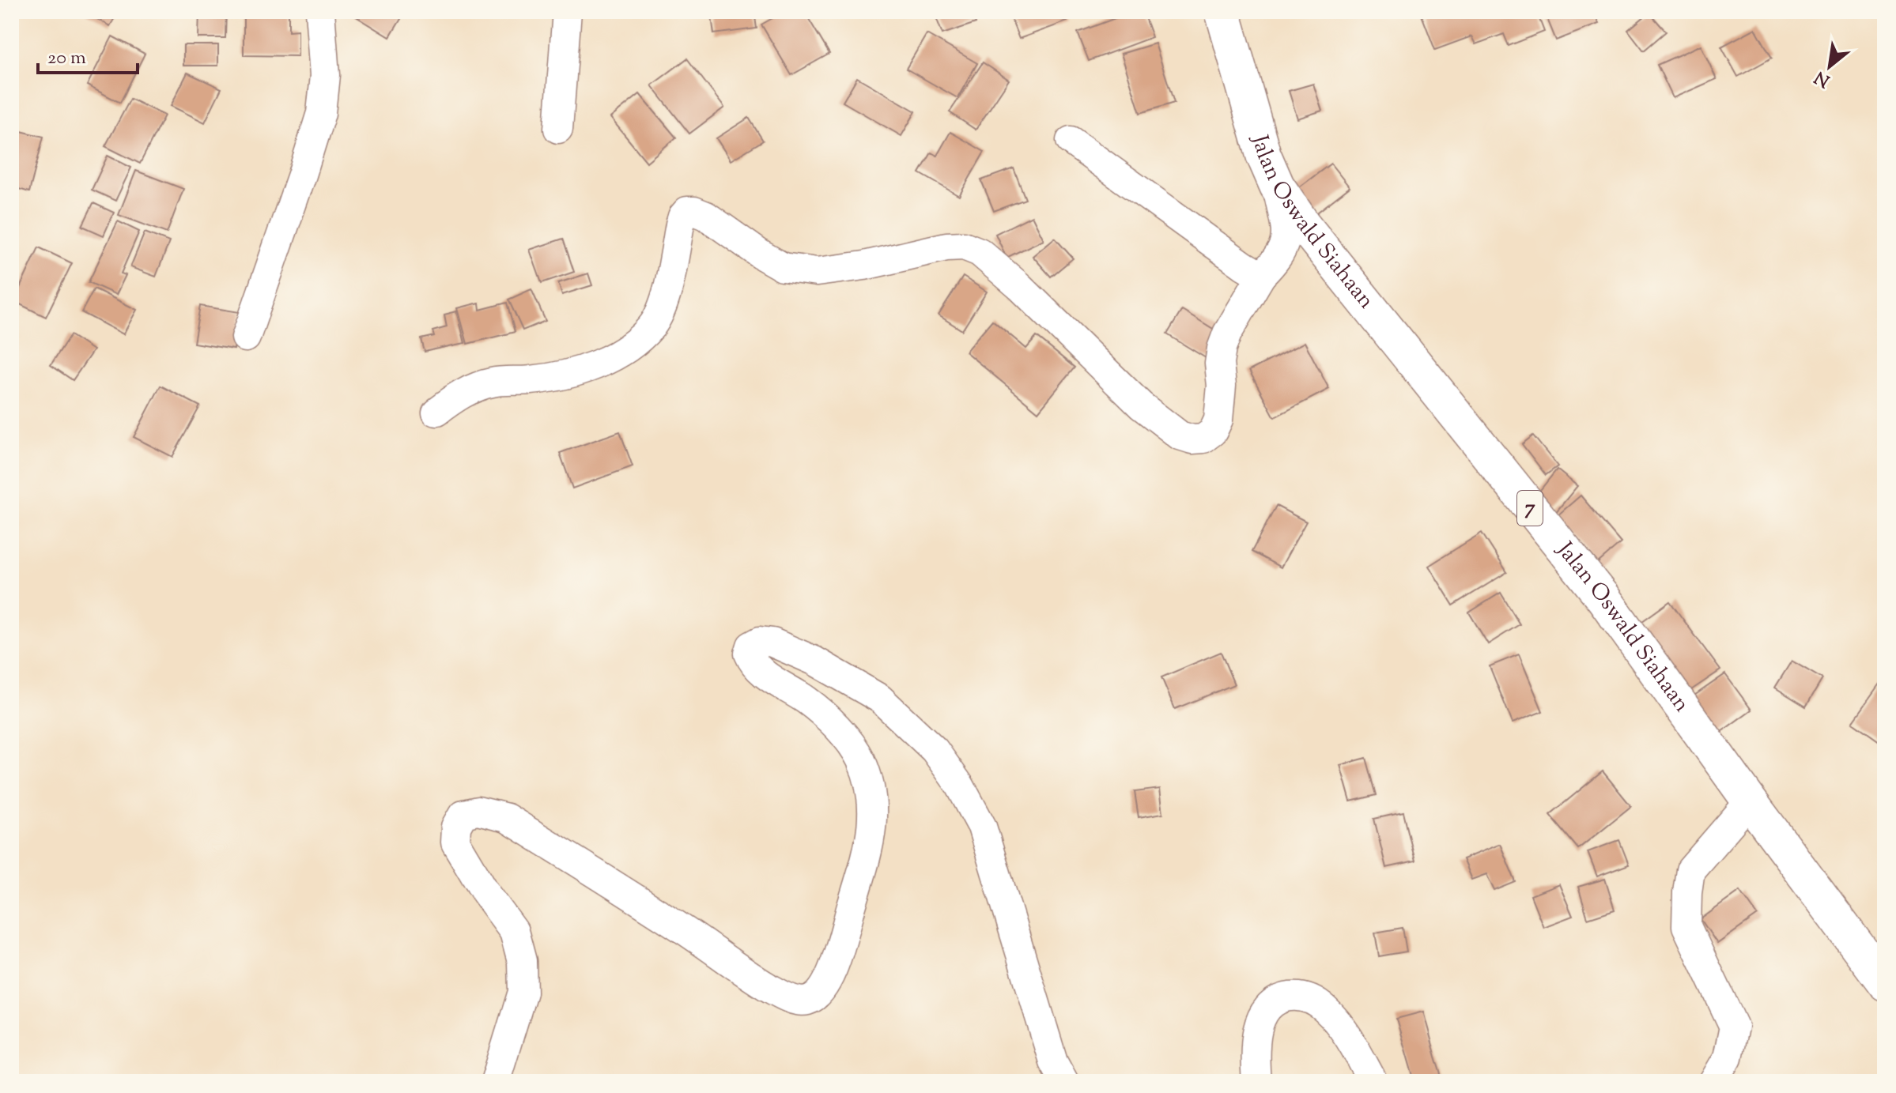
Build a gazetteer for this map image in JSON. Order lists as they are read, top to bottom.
{
  "streets": {
    "highway": ["Jalan Oswald Siahaan", "7"]
  },
  "scale_bar": "20 m",
  "north": "bottom left"
}
